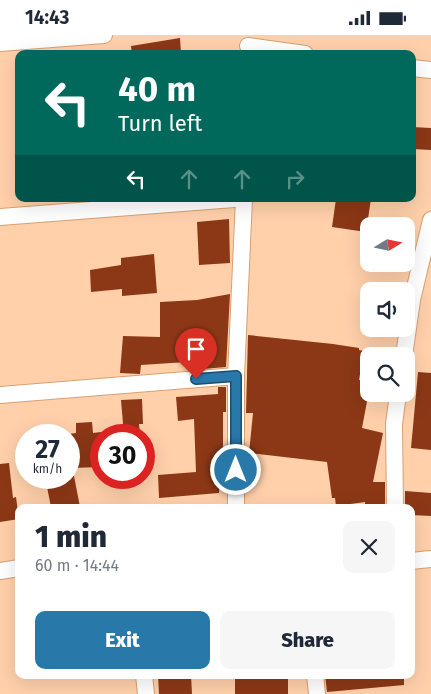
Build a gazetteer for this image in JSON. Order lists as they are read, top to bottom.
{
  "north": "right",
  "page": {
    "status": "14:43",
    "turn": ["40 m", "Turn left"],
    "speed": "27 km/h",
    "limit": "30",
    "heading": ["1 min", "60 m · 14:44"],
    "buttons": ["Exit", "Share"]
  }
}
